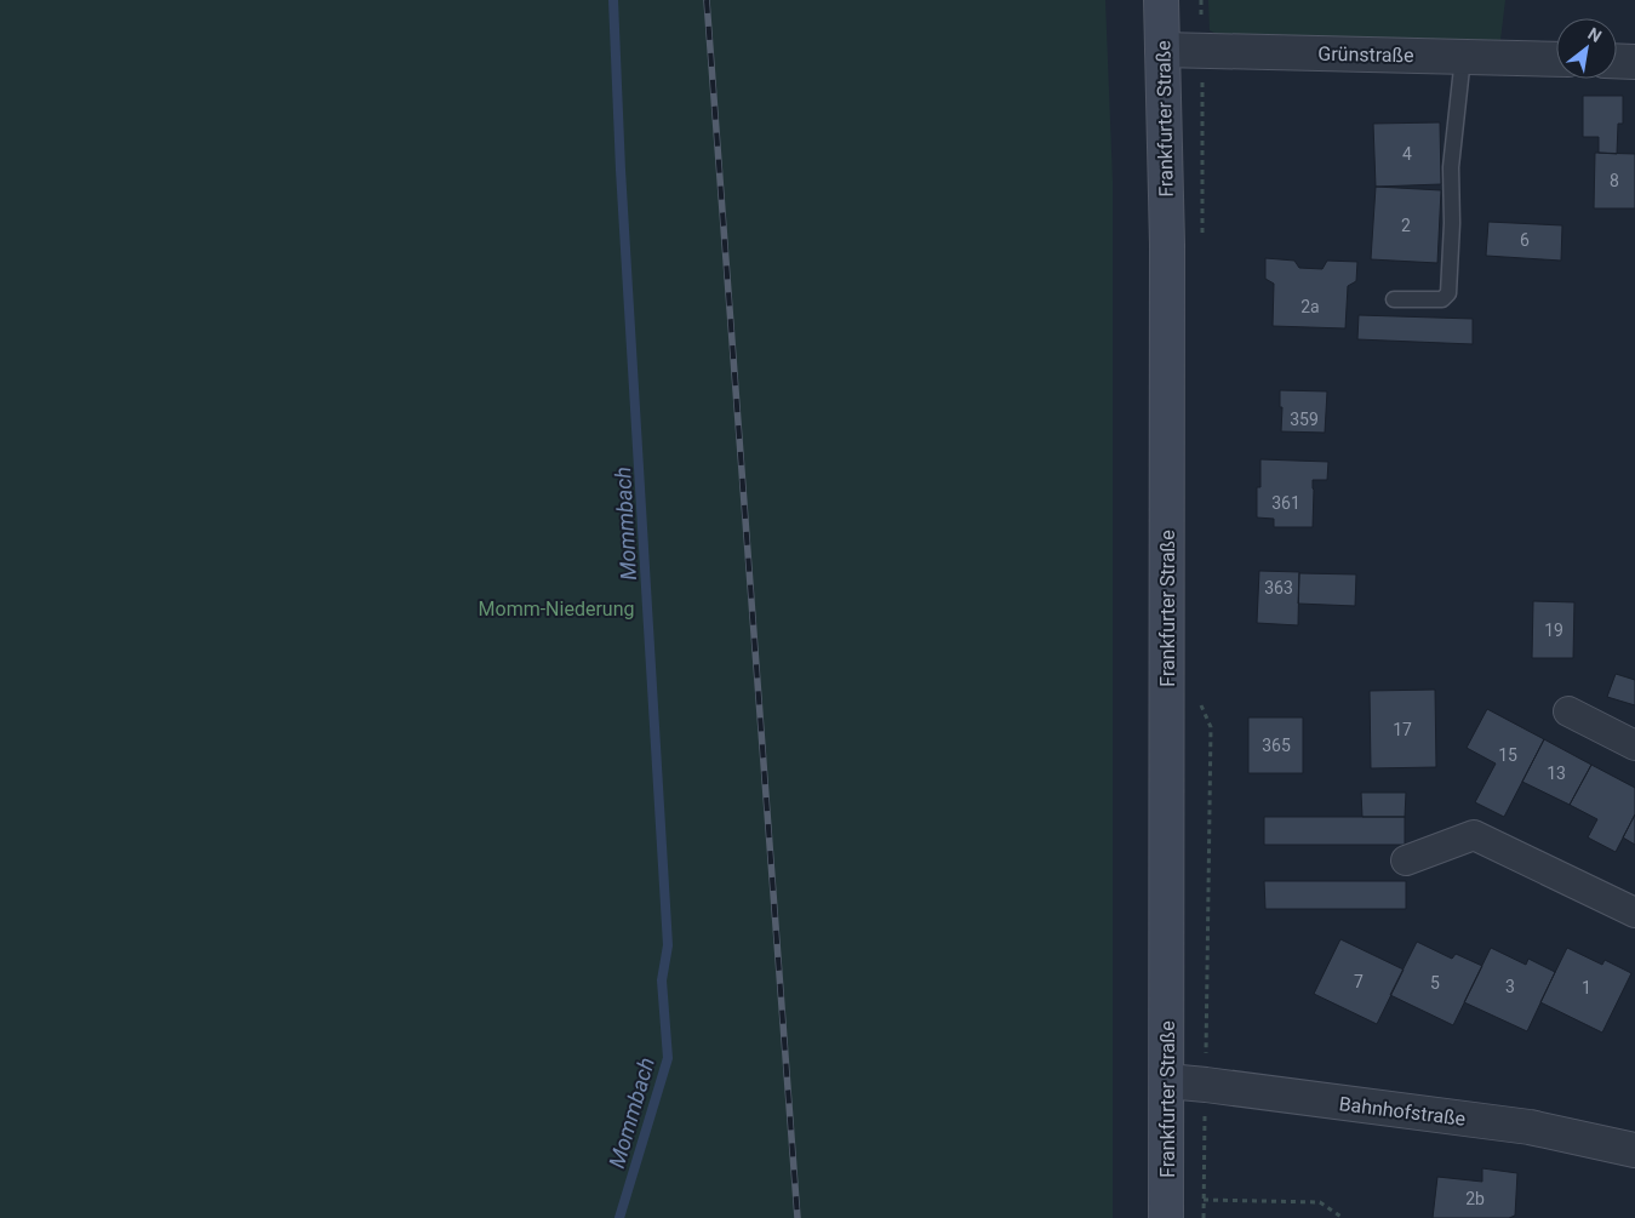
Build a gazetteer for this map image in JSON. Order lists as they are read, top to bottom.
{
  "streets": {
    "main road": ["Frankfurter Straße"],
    "street": ["Grünstraße", "Bahnhofstraße"]
  },
  "crossings": [
    ["Grünstraße", "Frankfurter Straße"],
    ["Frankfurter Straße", "Bahnhofstraße"]
  ],
  "water": ["Mommbach"],
  "parks": ["Momm-Niederung"],
  "house_numbers": [
    "4",
    "8",
    "2",
    "6",
    "2a",
    "359",
    "361",
    "363",
    "19",
    "17",
    "365",
    "15",
    "13",
    "7",
    "5",
    "3",
    "1",
    "2b"
  ],
  "north": "top right"
}
